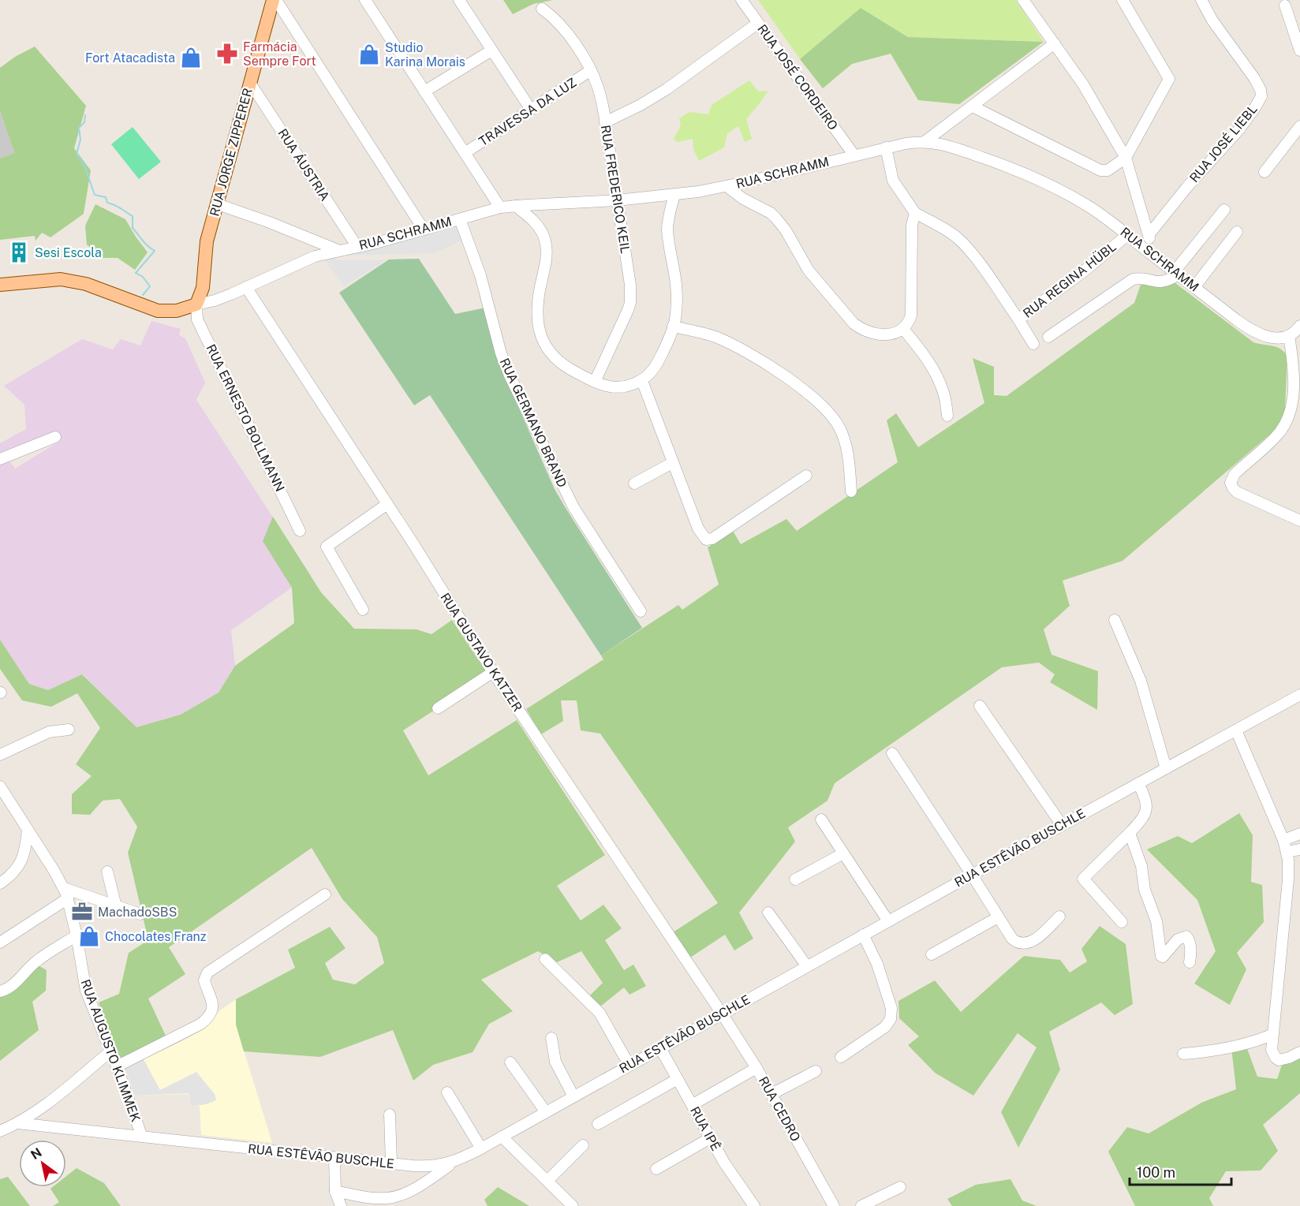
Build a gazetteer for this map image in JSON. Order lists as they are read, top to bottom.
{
  "streets": {
    "main road": ["RUA JORGE ZIPPERER"],
    "street": [
      "RUA JOSÉ CORDEIRO",
      "TRAVESSA DA LUZ",
      "RUA JOSÉ LIEBL",
      "RUA ÁUSTRIA",
      "RUA SCHRAMM",
      "RUA FREDERICO KEIL",
      "RUA REGINA HÜBL",
      "RUA ERNESTO BOLLMANN",
      "RUA GERMANO BRAND",
      "RUA GUSTAVO KATZER",
      "RUA ESTÊVÃO BUSCHLE",
      "RUA AUGUSTO KLIMMEK",
      "RUA CEDRO",
      "RUA IPÊ"
    ]
  },
  "crossings": [
    ["RUA JOSÉ CORDEIRO", "RUA SCHRAMM"],
    ["TRAVESSA DA LUZ", "RUA FREDERICO KEIL"],
    ["RUA JORGE ZIPPERER", "RUA ÁUSTRIA"],
    ["RUA JORGE ZIPPERER", "RUA SCHRAMM"],
    ["RUA JORGE ZIPPERER", "RUA ERNESTO BOLLMANN"],
    ["RUA ÁUSTRIA", "RUA SCHRAMM"],
    ["RUA SCHRAMM", "RUA FREDERICO KEIL"],
    ["RUA SCHRAMM", "RUA REGINA HÜBL"],
    ["RUA SCHRAMM", "RUA ERNESTO BOLLMANN"],
    ["RUA SCHRAMM", "RUA GERMANO BRAND"],
    ["RUA SCHRAMM", "RUA GUSTAVO KATZER"],
    ["RUA GUSTAVO KATZER", "RUA ESTÊVÃO BUSCHLE"],
    ["RUA GUSTAVO KATZER", "RUA CEDRO"],
    ["RUA ESTÊVÃO BUSCHLE", "RUA AUGUSTO KLIMMEK"],
    ["RUA ESTÊVÃO BUSCHLE", "RUA CEDRO"],
    ["RUA ESTÊVÃO BUSCHLE", "RUA IPÊ"]
  ],
  "places": {
    "pharmacy": ["Farmácia Sempre Fort"],
    "shop": ["Studio Karina Morais", "Fort Atacadista", "Chocolates Franz"],
    "building": ["Sesi Escola"],
    "office": ["MachadoSBS"]
  },
  "scale_bar": "100 m",
  "north": "top left"
}
